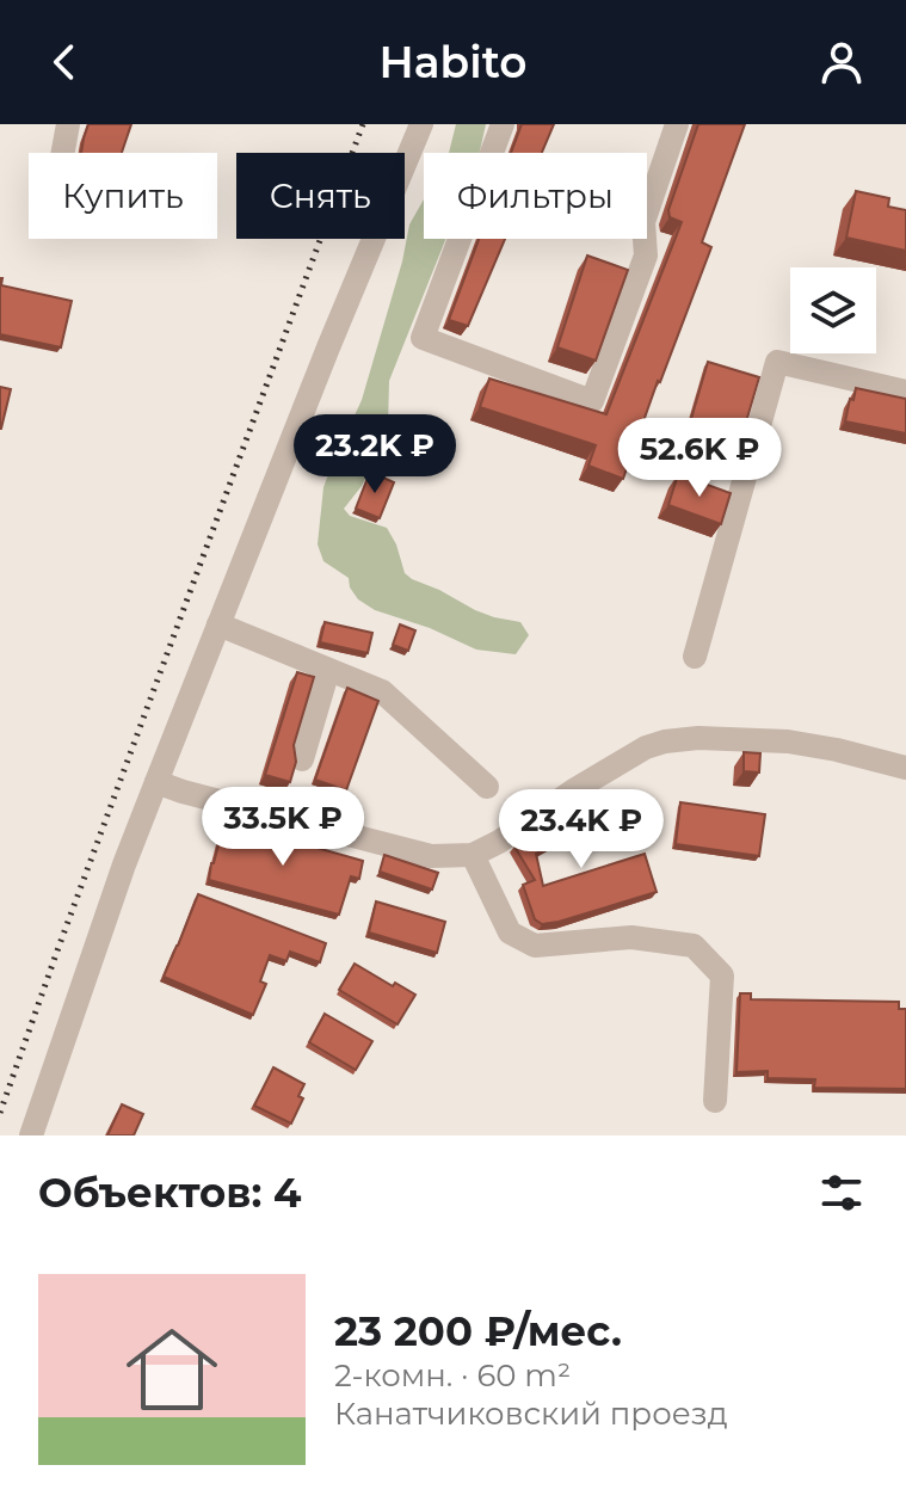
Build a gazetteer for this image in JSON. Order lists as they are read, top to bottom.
{
  "page": {
    "header": "Habito",
    "chip": ["Купить", "Снять", "Фильтры"],
    "price": [
      "23.2K ₽",
      "52.6K ₽",
      "33.5K ₽",
      "23.4K ₽"
    ],
    "heading": "Объектов: 4",
    "list": [
      {
        "name": "23 200 ₽/мес.",
        "note": "2-комн. · 60 m² · Канатчиковский проезд"
      }
    ]
  }
}
